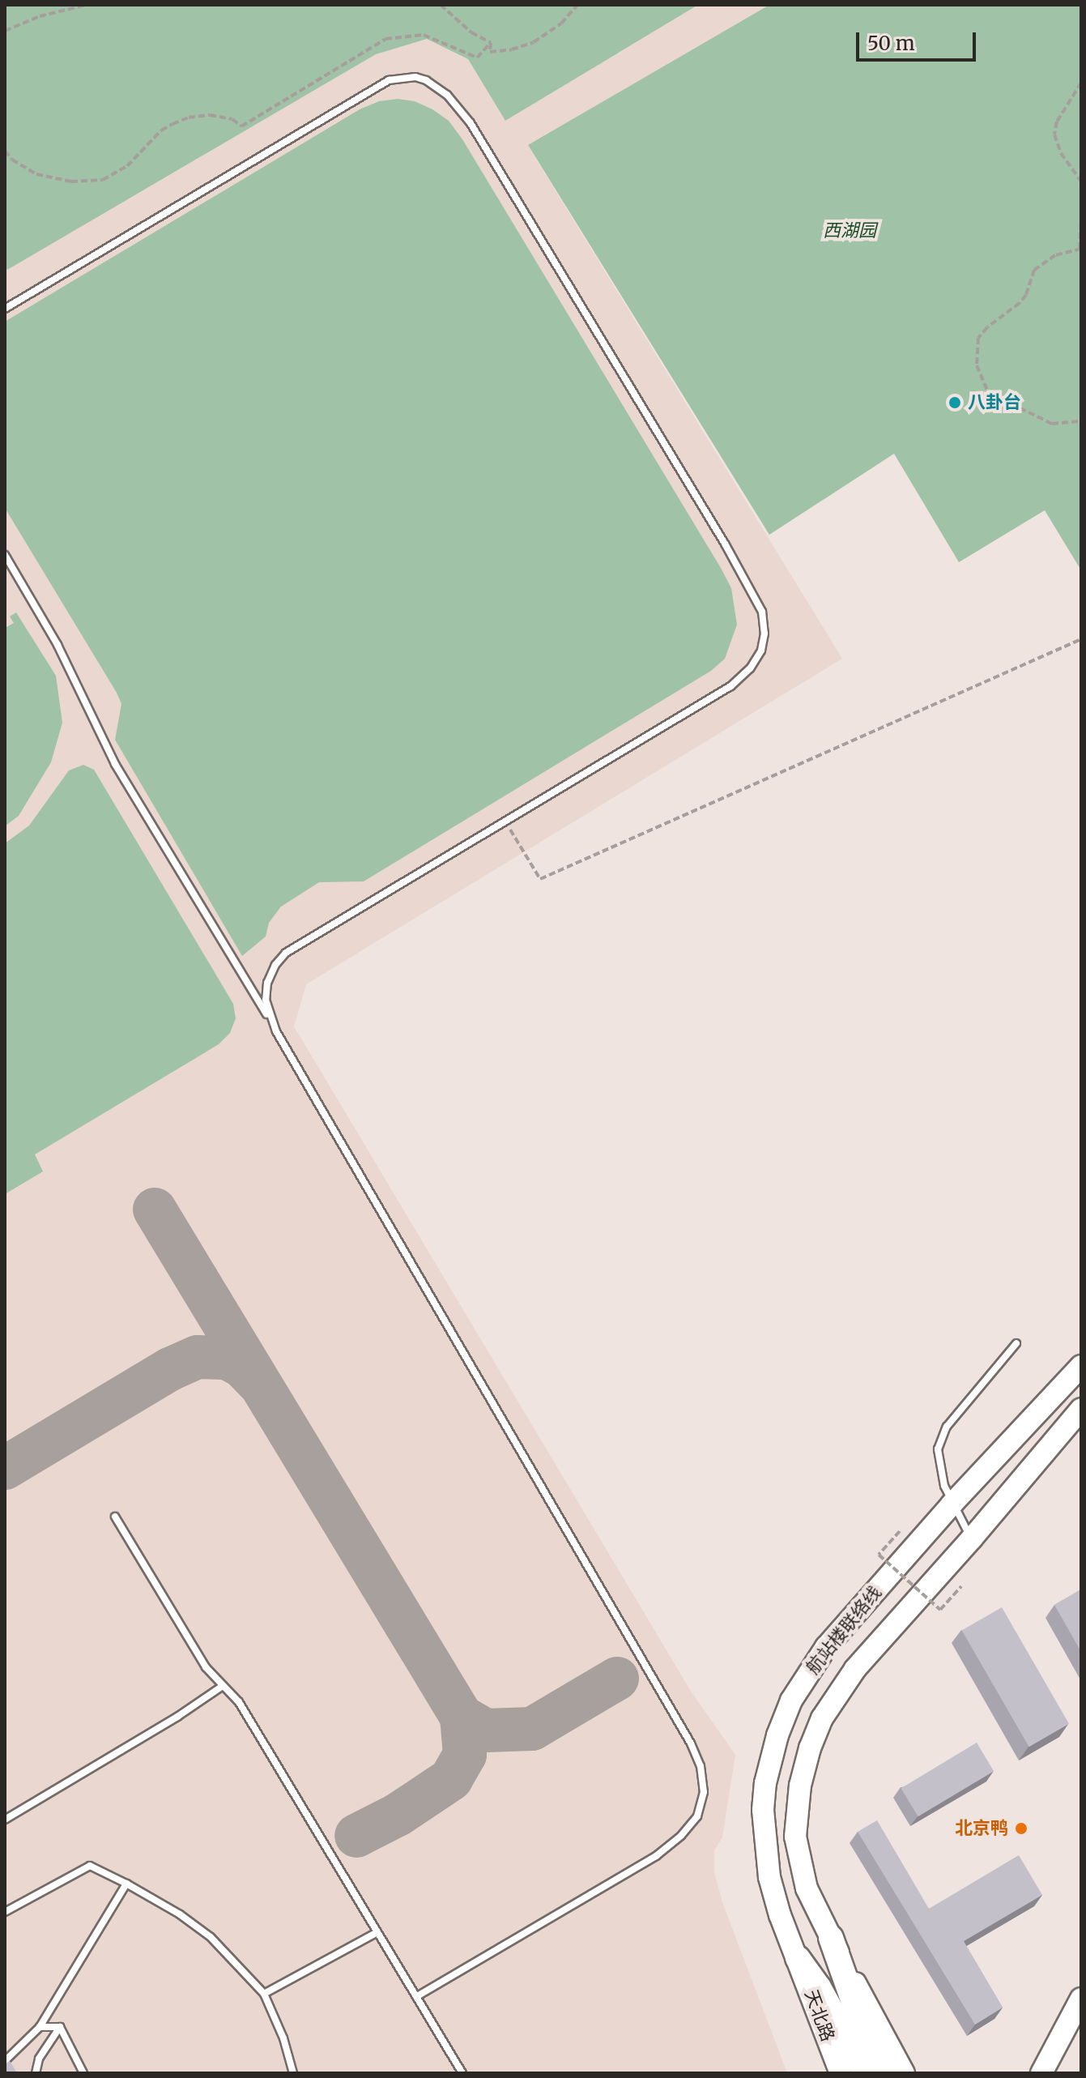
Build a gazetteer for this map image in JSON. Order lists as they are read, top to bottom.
{
  "streets": {
    "main road": ["航站楼联络线", "天北路"]
  },
  "crossings": [
    ["航站楼联络线", "天北路"]
  ],
  "parks": ["西湖园"],
  "places": ["八卦台", "北京鸭"],
  "scale_bar": "50 m"
}
